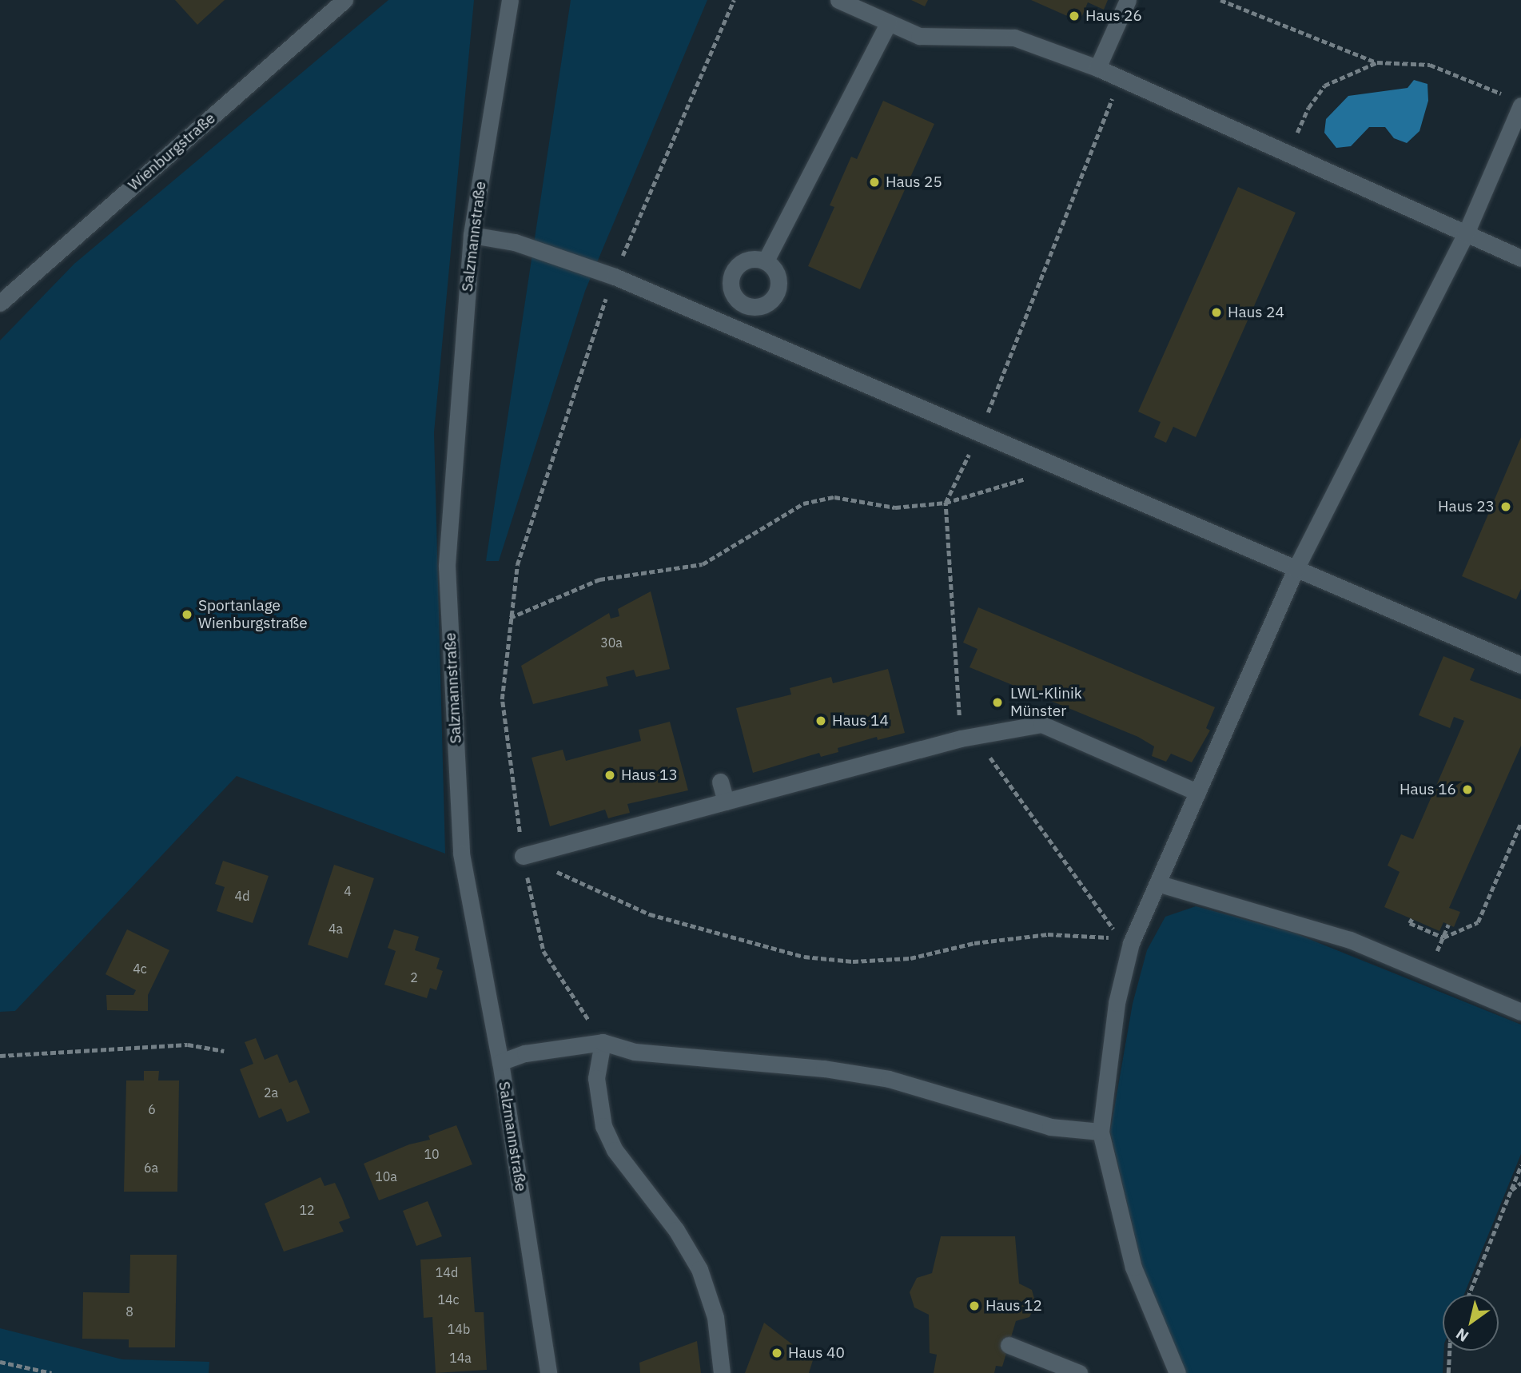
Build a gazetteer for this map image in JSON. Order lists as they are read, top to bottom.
{
  "streets": {
    "street": ["Wienburgstraße", "Salzmannstraße"]
  },
  "places": [
    "Haus 26",
    "Haus 25",
    "Haus 24",
    "Haus 23",
    "Sportanlage Wienburgstraße",
    "LWL-Klinik Münster",
    "Haus 14",
    "Haus 13",
    "Haus 16",
    "Haus 12",
    "Haus 40"
  ],
  "house_numbers": [
    "30a",
    "4",
    "4d",
    "4a",
    "4c",
    "2",
    "2a",
    "6",
    "10",
    "6a",
    "10a",
    "12",
    "14d",
    "14c",
    "8",
    "14b",
    "14a"
  ],
  "north": "bottom left"
}
